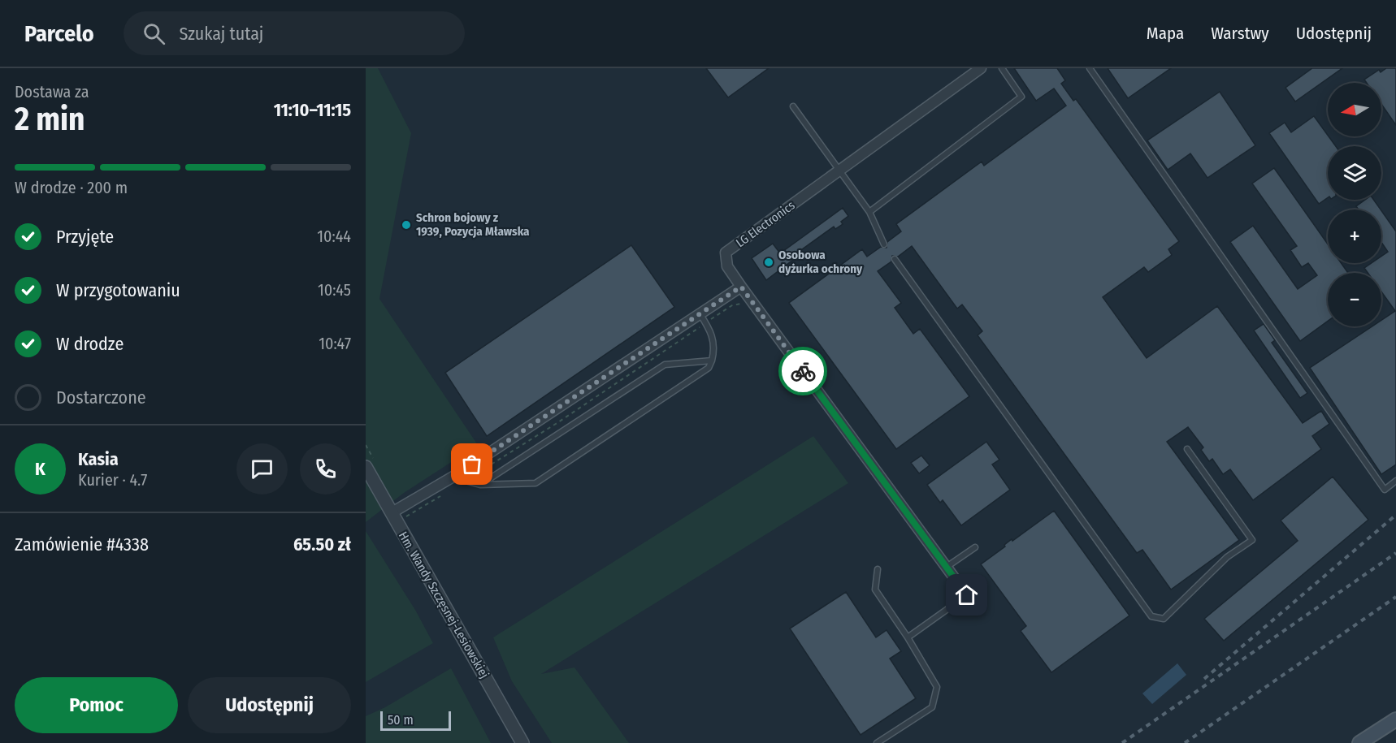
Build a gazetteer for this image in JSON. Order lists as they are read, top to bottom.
{
  "streets": {
    "street": ["LG Electronics", "Hm. Wandy Szczęsnej-Lesiowskiej"]
  },
  "places": ["Schron bojowy z 1939, Pozycja Mławska", "Osobowa dyżurka ochrony"],
  "scale_bar": "50 m",
  "north": "left",
  "page": {
    "header": "Parcelo",
    "search": "Szukaj tutaj",
    "nav": ["Mapa", "Warstwy", "Udostępnij"],
    "heading": ["2 min", "Dostawa za", "11:10–11:15"],
    "panel": [
      "Kasia",
      "Kurier · 4.7",
      "Zamówienie #4338",
      "65.50 zł"
    ],
    "map_buttons": ["+", "−"],
    "bar": "W drodze · 200 m",
    "list": [
      ["Przyjęte", "10:44"],
      ["W przygotowaniu", "10:45"],
      ["W drodze", "10:47"],
      "Dostarczone"
    ],
    "round": "K",
    "buttons": ["Pomoc", "Udostępnij"],
    "scale": "50 m"
  }
}
